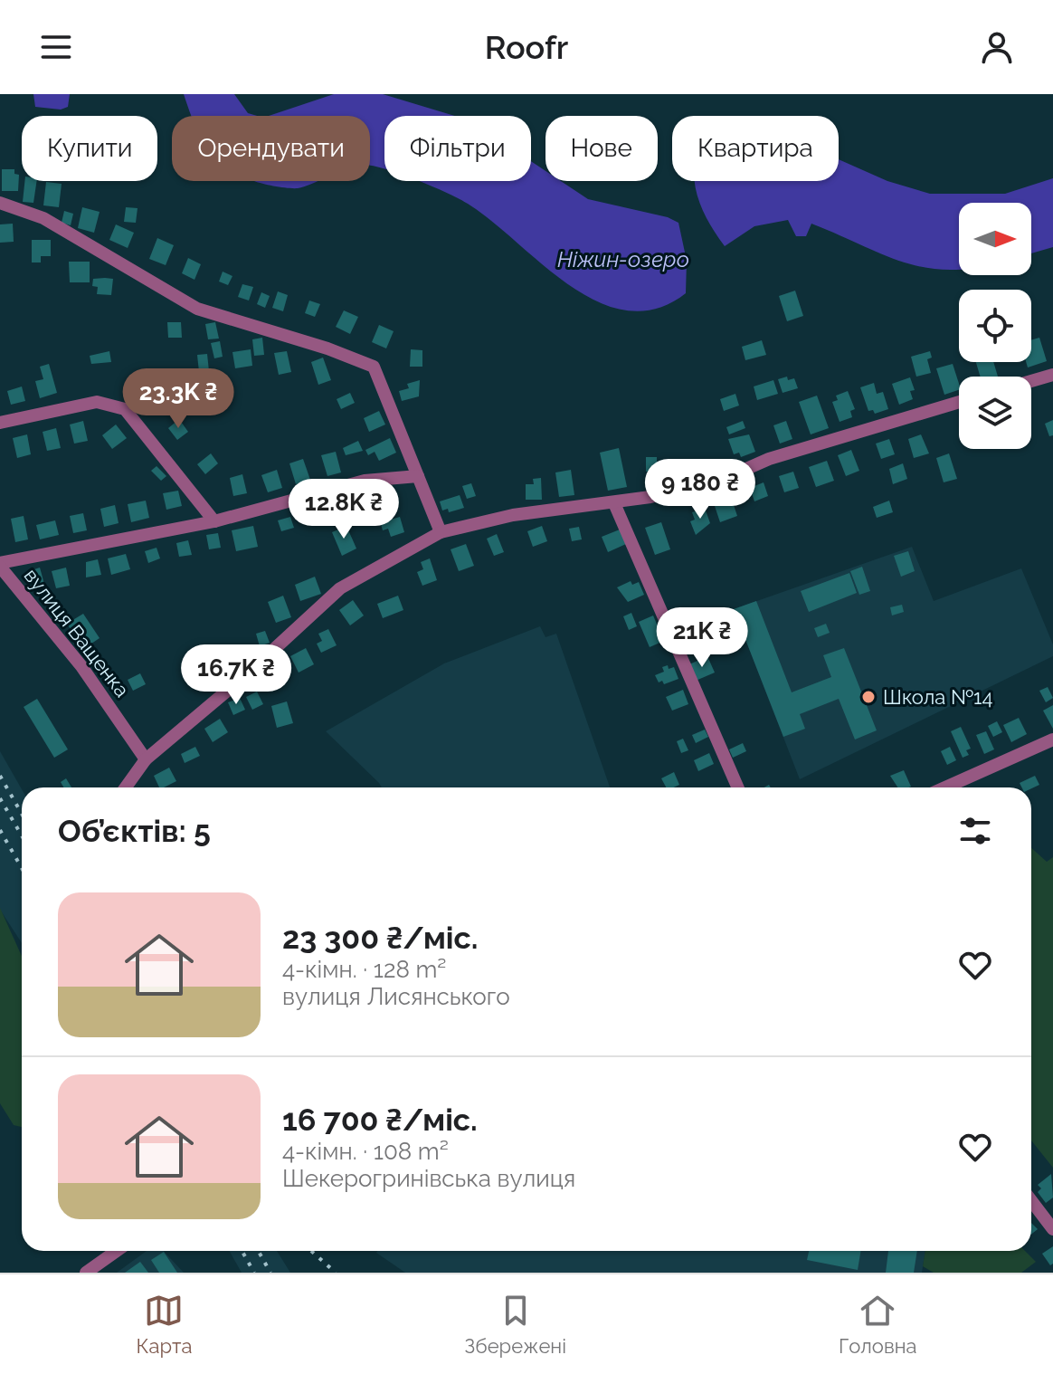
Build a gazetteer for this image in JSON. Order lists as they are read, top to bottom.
{
  "streets": {
    "street": ["вулиця Ващенка"]
  },
  "water": ["Ніжин-озеро"],
  "places": ["Школа №14"],
  "north": "right",
  "page": {
    "header": "Roofr",
    "chip": [
      "Купити",
      "Орендувати",
      "Фільтри",
      "Нове",
      "Квартира"
    ],
    "price": [
      "23.3K ₴",
      "9 180 ₴",
      "12.8K ₴",
      "21K ₴",
      "16.7K ₴"
    ],
    "heading": "Об’єктів: 5",
    "list": [
      {
        "name": "23 300 ₴/міс.",
        "note": "4-кімн. · 128 m² · вулиця Лисянського"
      },
      {
        "name": "16 700 ₴/міс.",
        "note": "4-кімн. · 108 m² · Шекерогринівська вулиця"
      }
    ],
    "tabs": ["Карта", "Збережені", "Головна"]
  }
}
